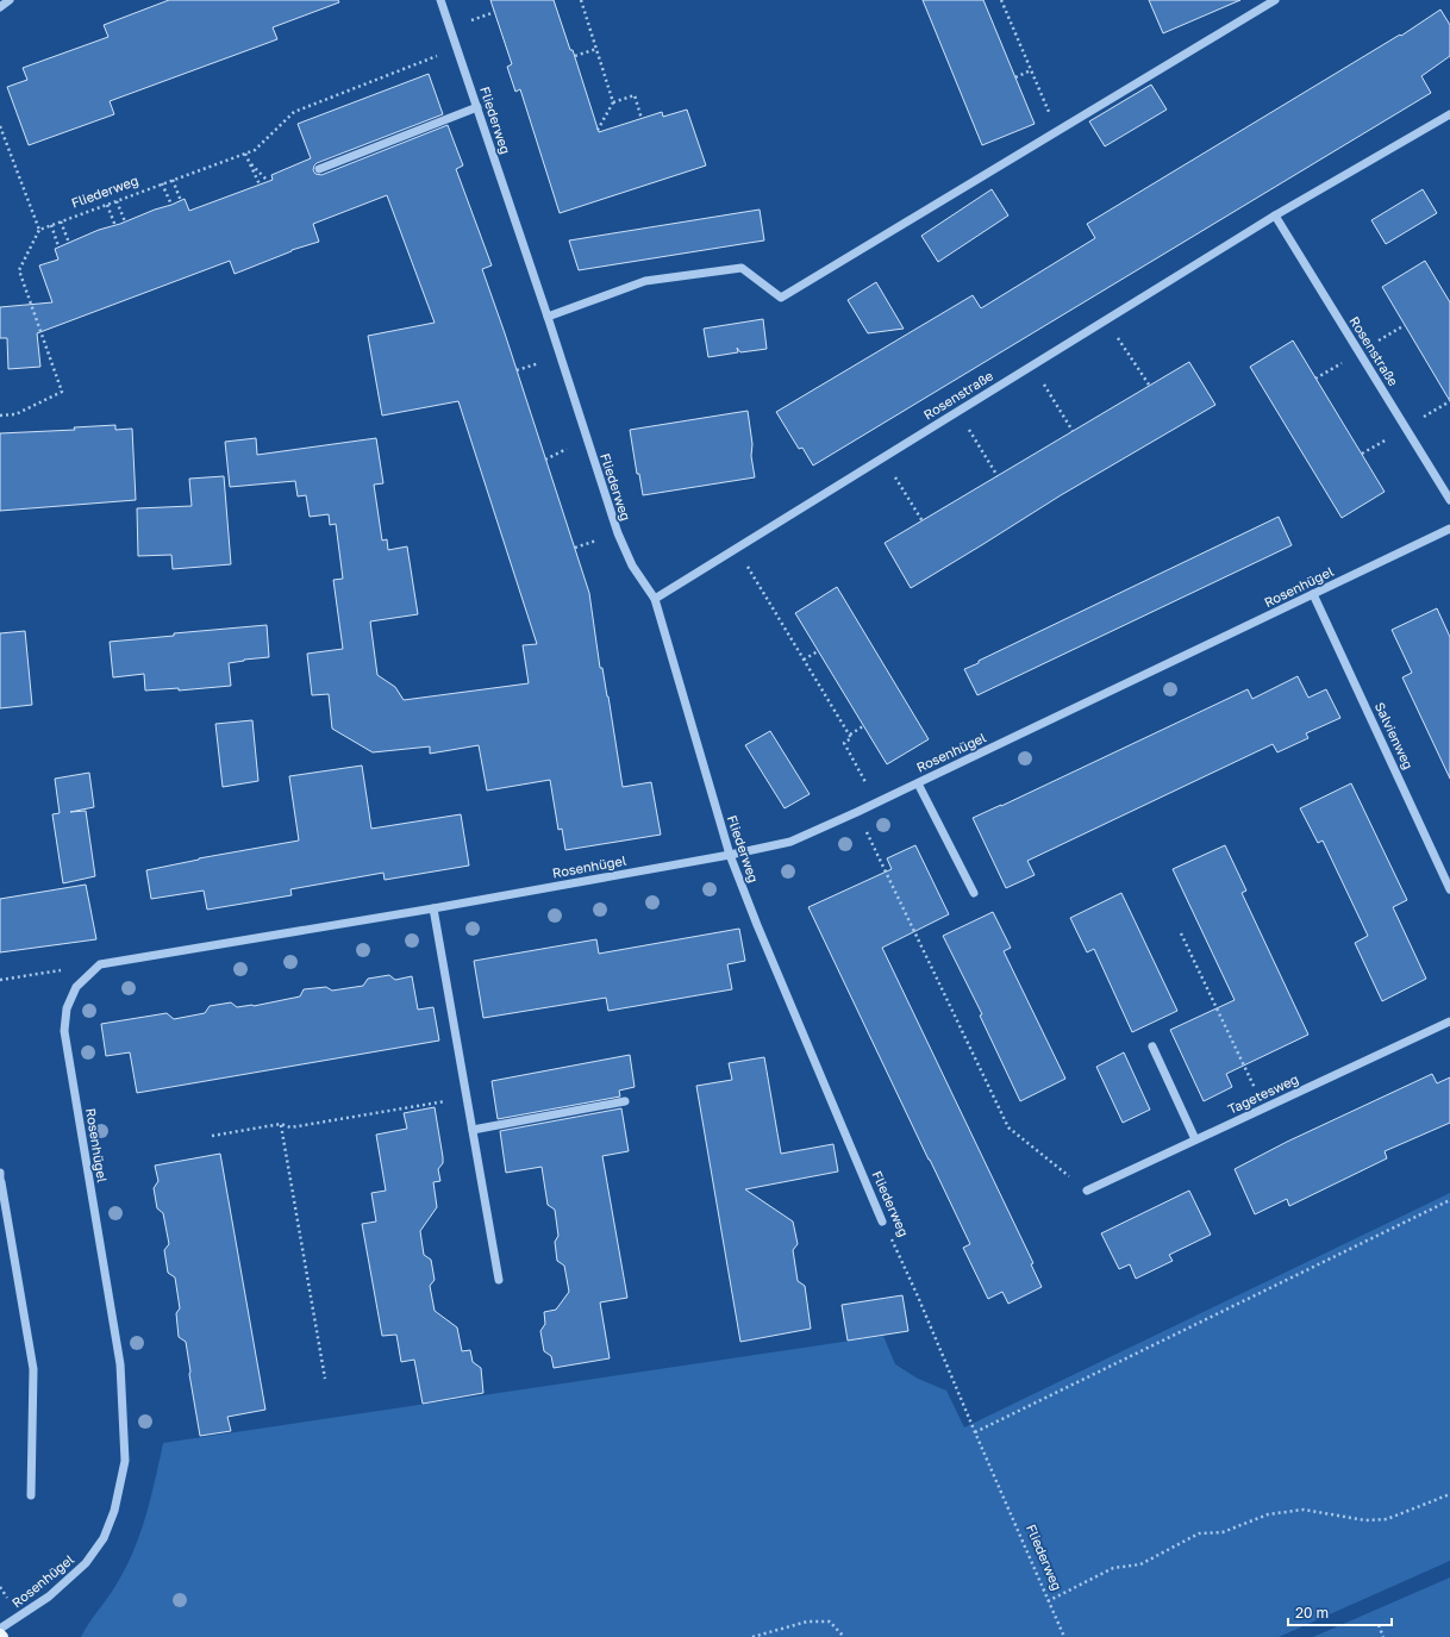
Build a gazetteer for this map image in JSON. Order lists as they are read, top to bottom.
{
  "streets": {
    "street": [
      "Fliederweg",
      "Rosenstraße",
      "Rosenhügel",
      "Salvienweg",
      "Tagetesweg"
    ]
  },
  "crossings": [
    ["Fliederweg", "Rosenstraße"],
    ["Fliederweg", "Rosenhügel"],
    ["Rosenhügel", "Salvienweg"]
  ],
  "scale_bar": "20 m"
}
